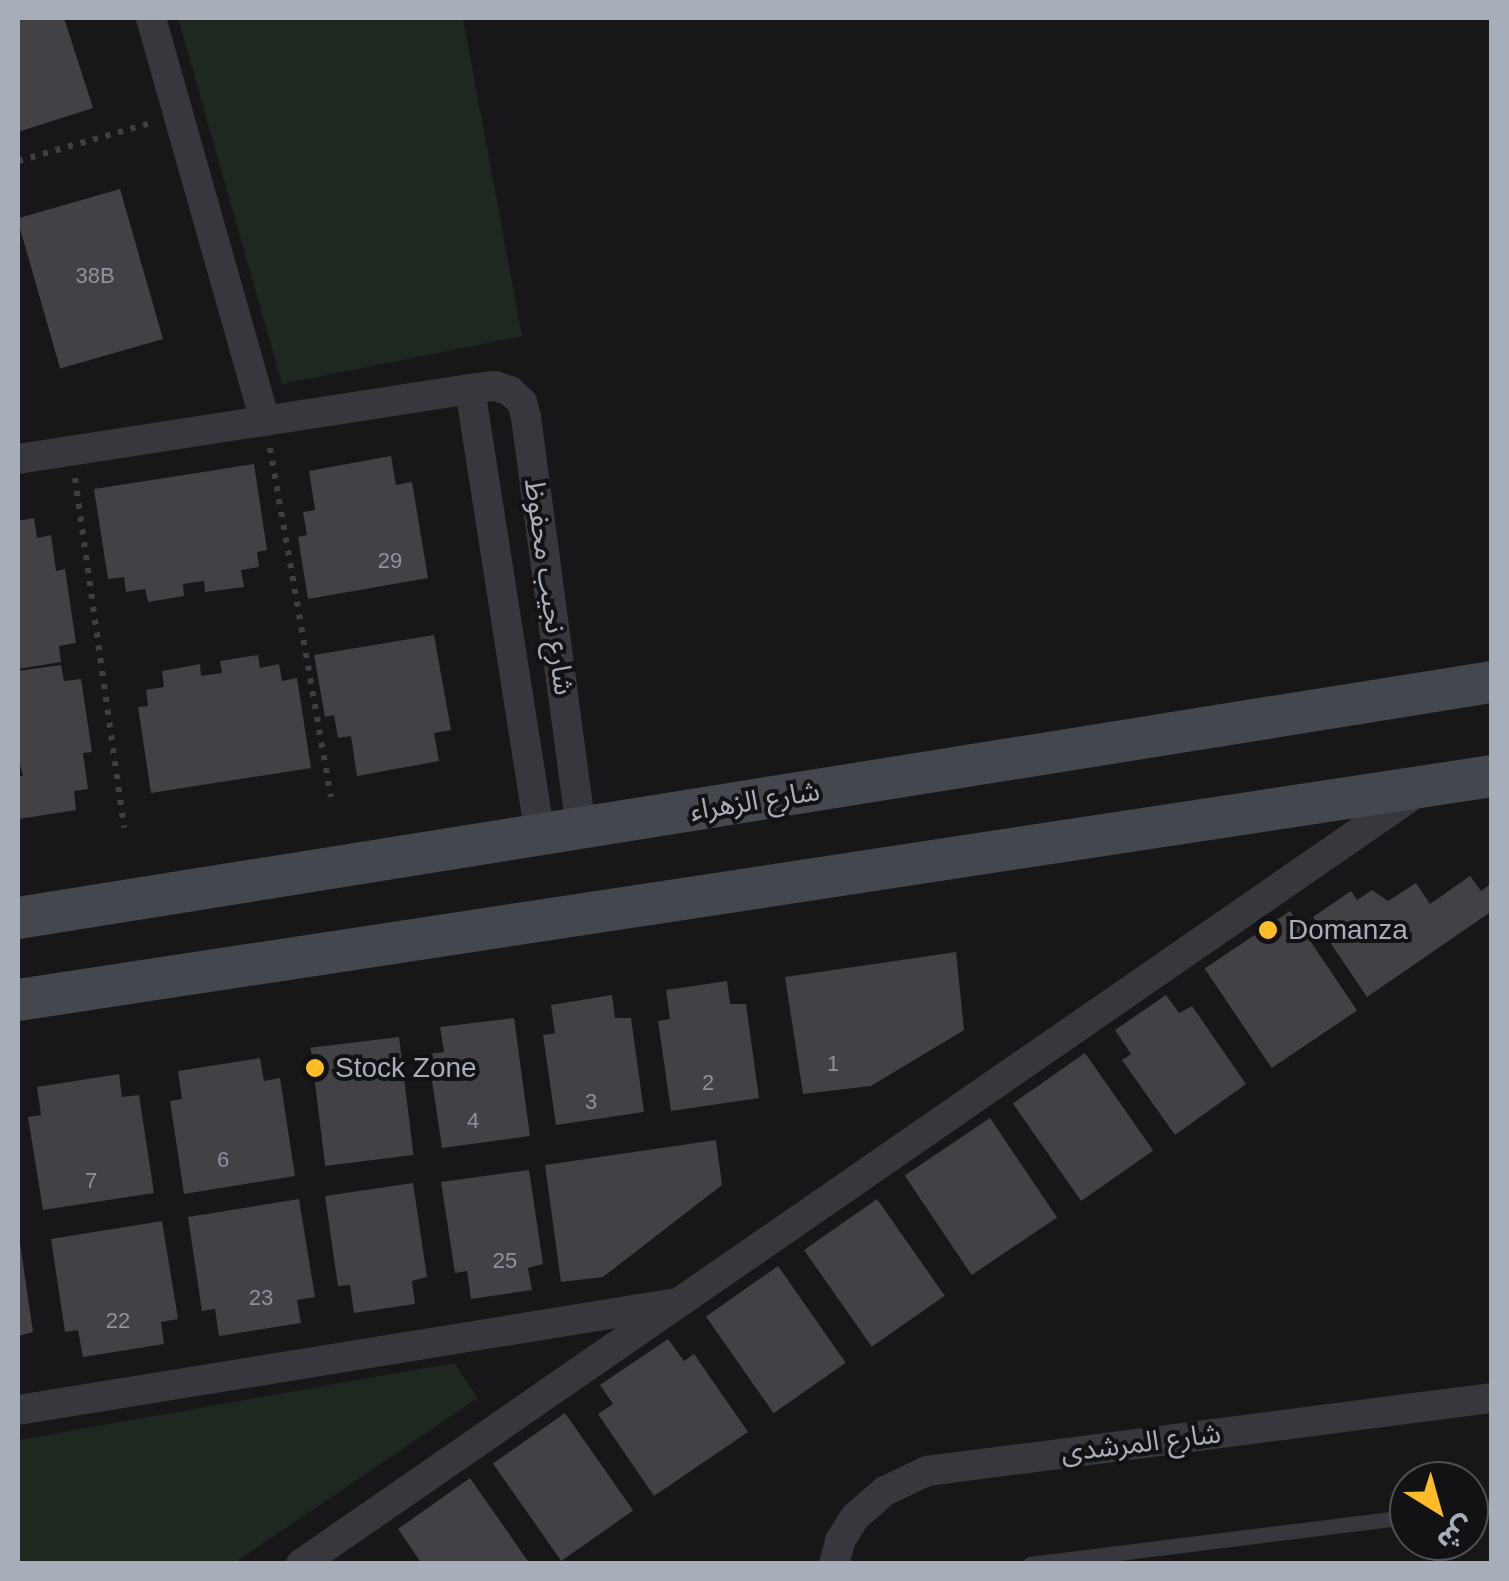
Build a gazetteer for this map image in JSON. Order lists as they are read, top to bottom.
{
  "streets": {
    "main road": ["شارع الزهراء"],
    "street": ["شارع نجيب محفوظ", "شارع المرشدى"]
  },
  "crossings": [
    ["شارع نجيب محفوظ", "شارع الزهراء"]
  ],
  "places": ["Domanza", "Stock Zone"],
  "house_numbers": [
    "38B",
    "29",
    "1",
    "2",
    "3",
    "4",
    "6",
    "7",
    "25",
    "23",
    "22"
  ],
  "north": "bottom right"
}
